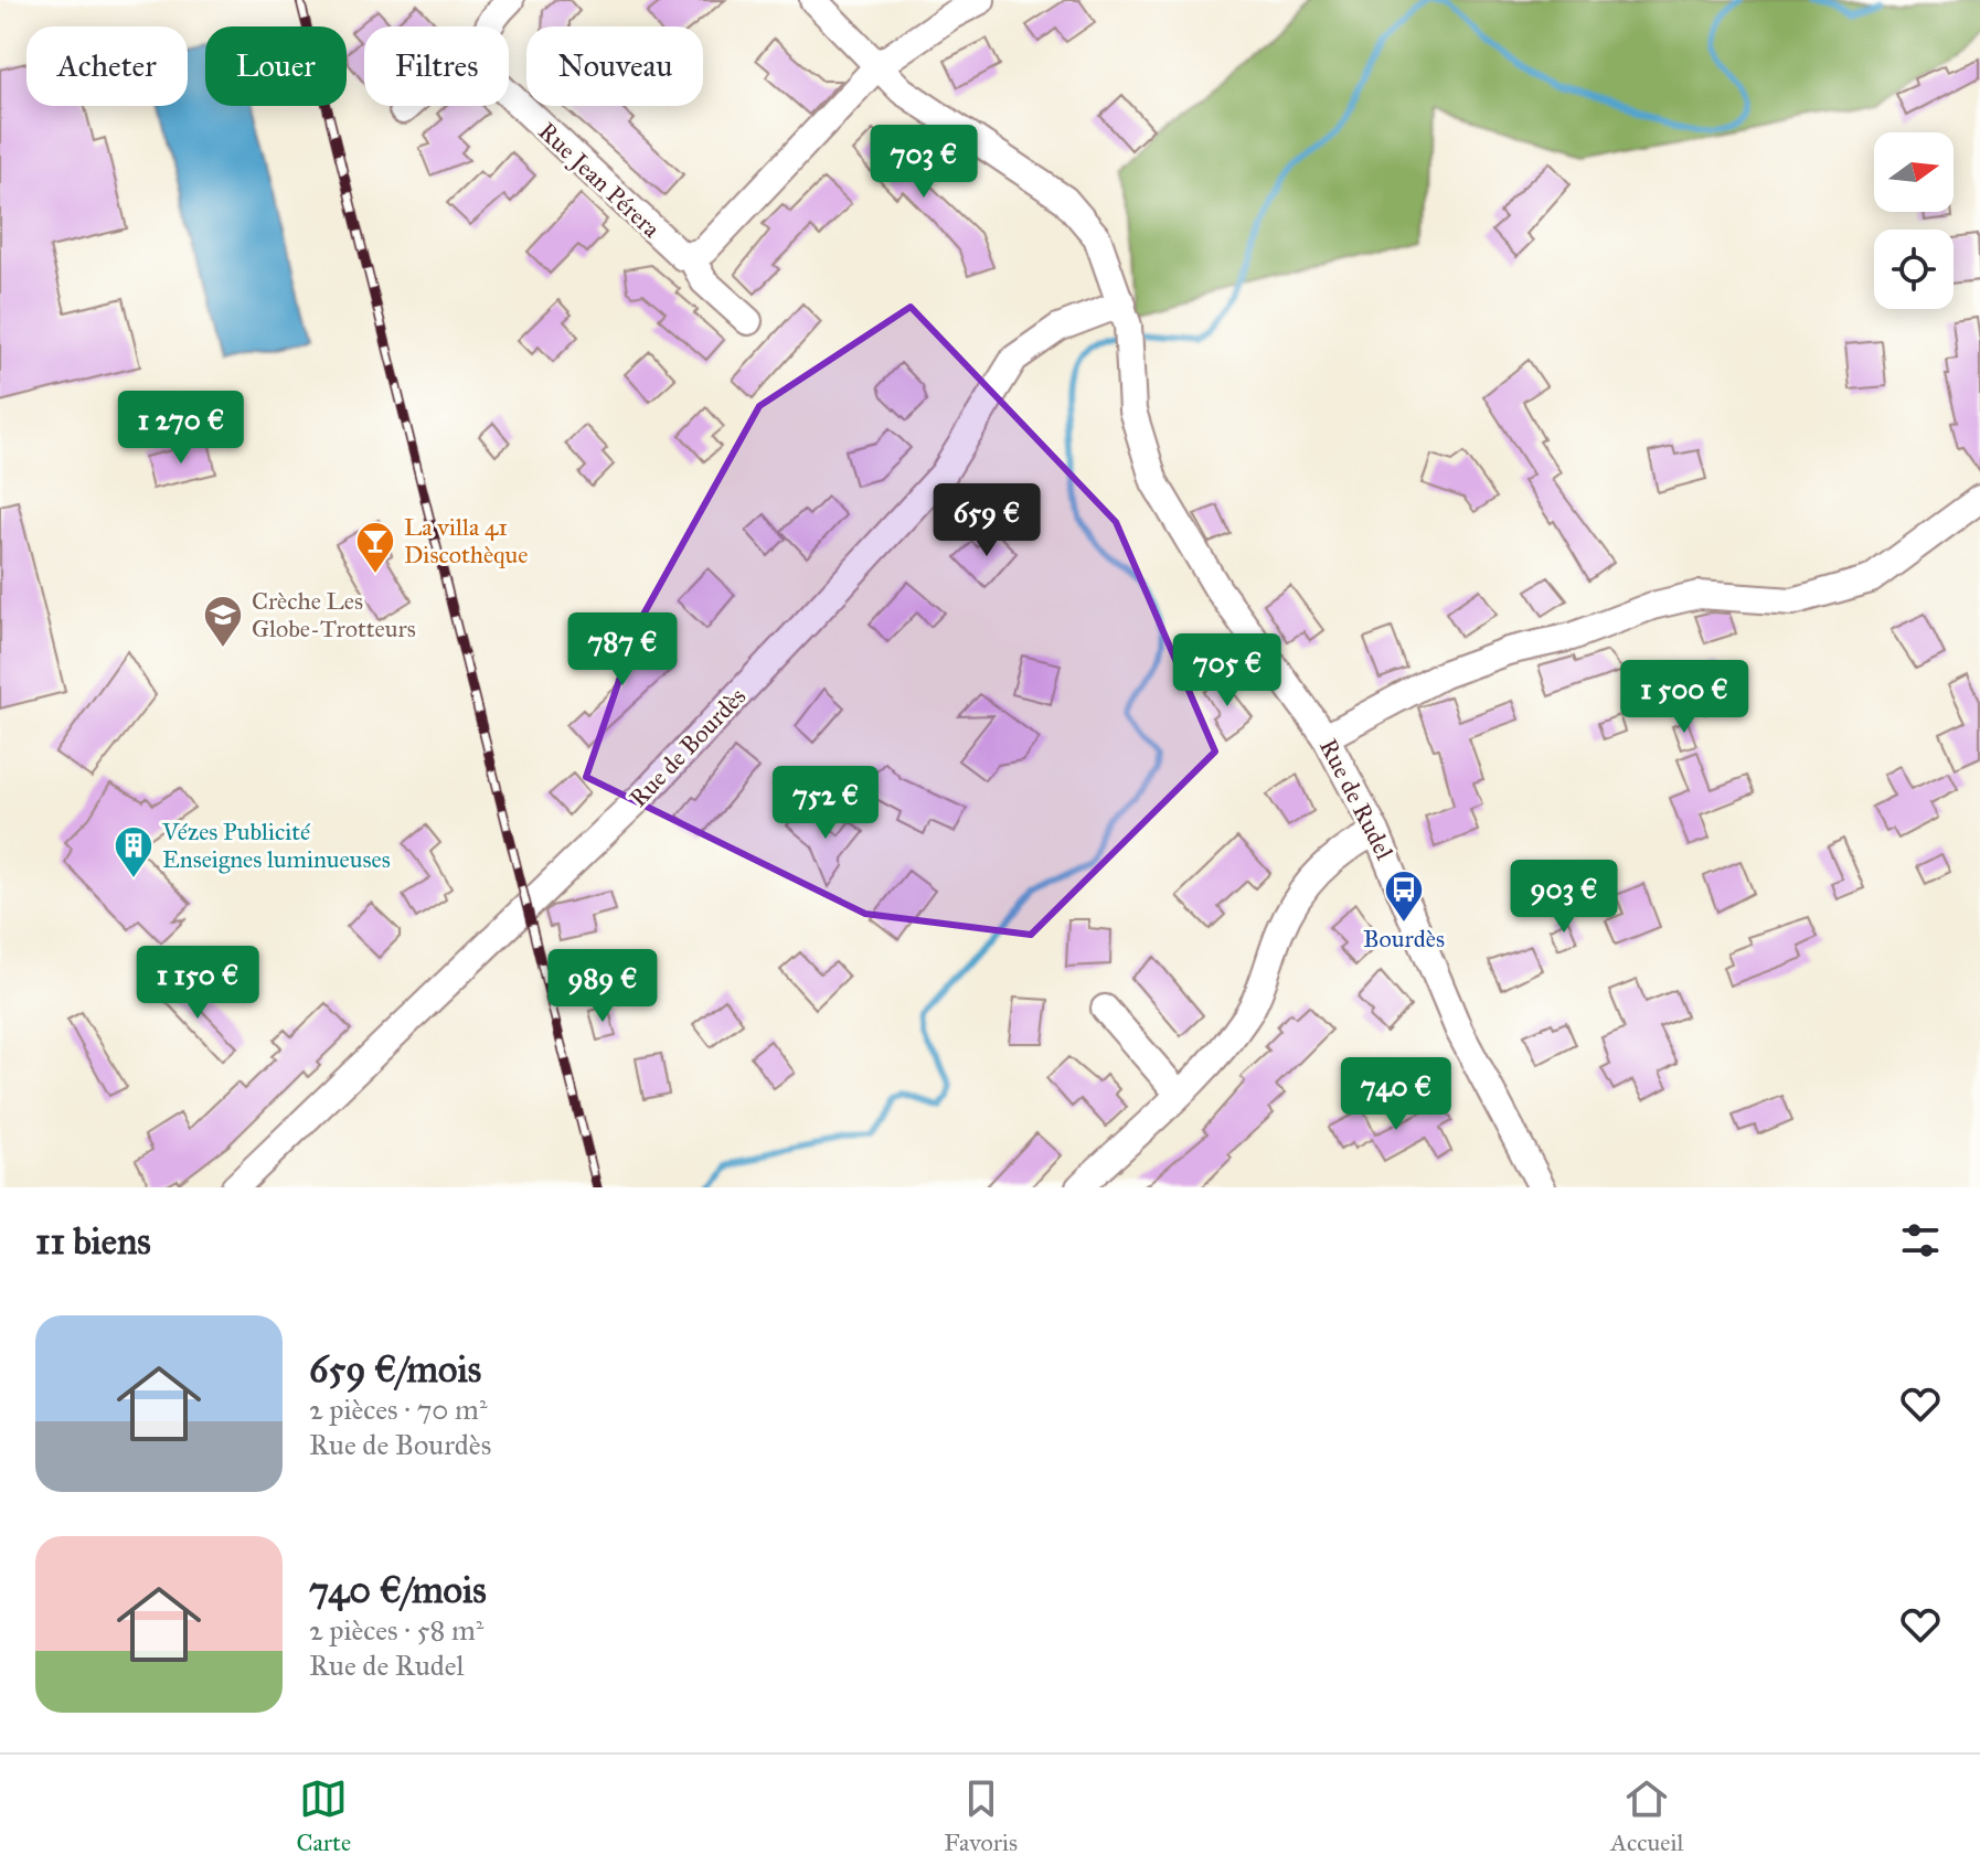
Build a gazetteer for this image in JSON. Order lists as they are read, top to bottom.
{
  "streets": {
    "street": ["Rue Jean Pérera", "Rue de Bourdès", "Rue de Rudel"]
  },
  "crossings": [
    ["Rue de Bourdès", "Rue de Rudel"]
  ],
  "places": {
    "bar": ["La villa 41 Discothèque"],
    "school or university": ["Crèche Les Globe-Trotteurs"],
    "building": ["Vézes Publicité Enseignes luminueuses"],
    "bus stop": ["Bourdès"]
  },
  "north": "right",
  "page": {
    "chip": [
      "Acheter",
      "Louer",
      "Filtres",
      "Nouveau"
    ],
    "price": [
      "703 €",
      "1 270 €",
      "659 €",
      "787 €",
      "705 €",
      "1 500 €",
      "752 €",
      "903 €",
      "1 150 €",
      "989 €",
      "740 €"
    ],
    "heading": "11 biens",
    "list": [
      {
        "name": "659 €/mois",
        "note": "2 pièces · 70 m² · Rue de Bourdès"
      },
      {
        "name": "740 €/mois",
        "note": "2 pièces · 58 m² · Rue de Rudel"
      }
    ],
    "tabs": ["Carte", "Favoris", "Accueil"]
  }
}
